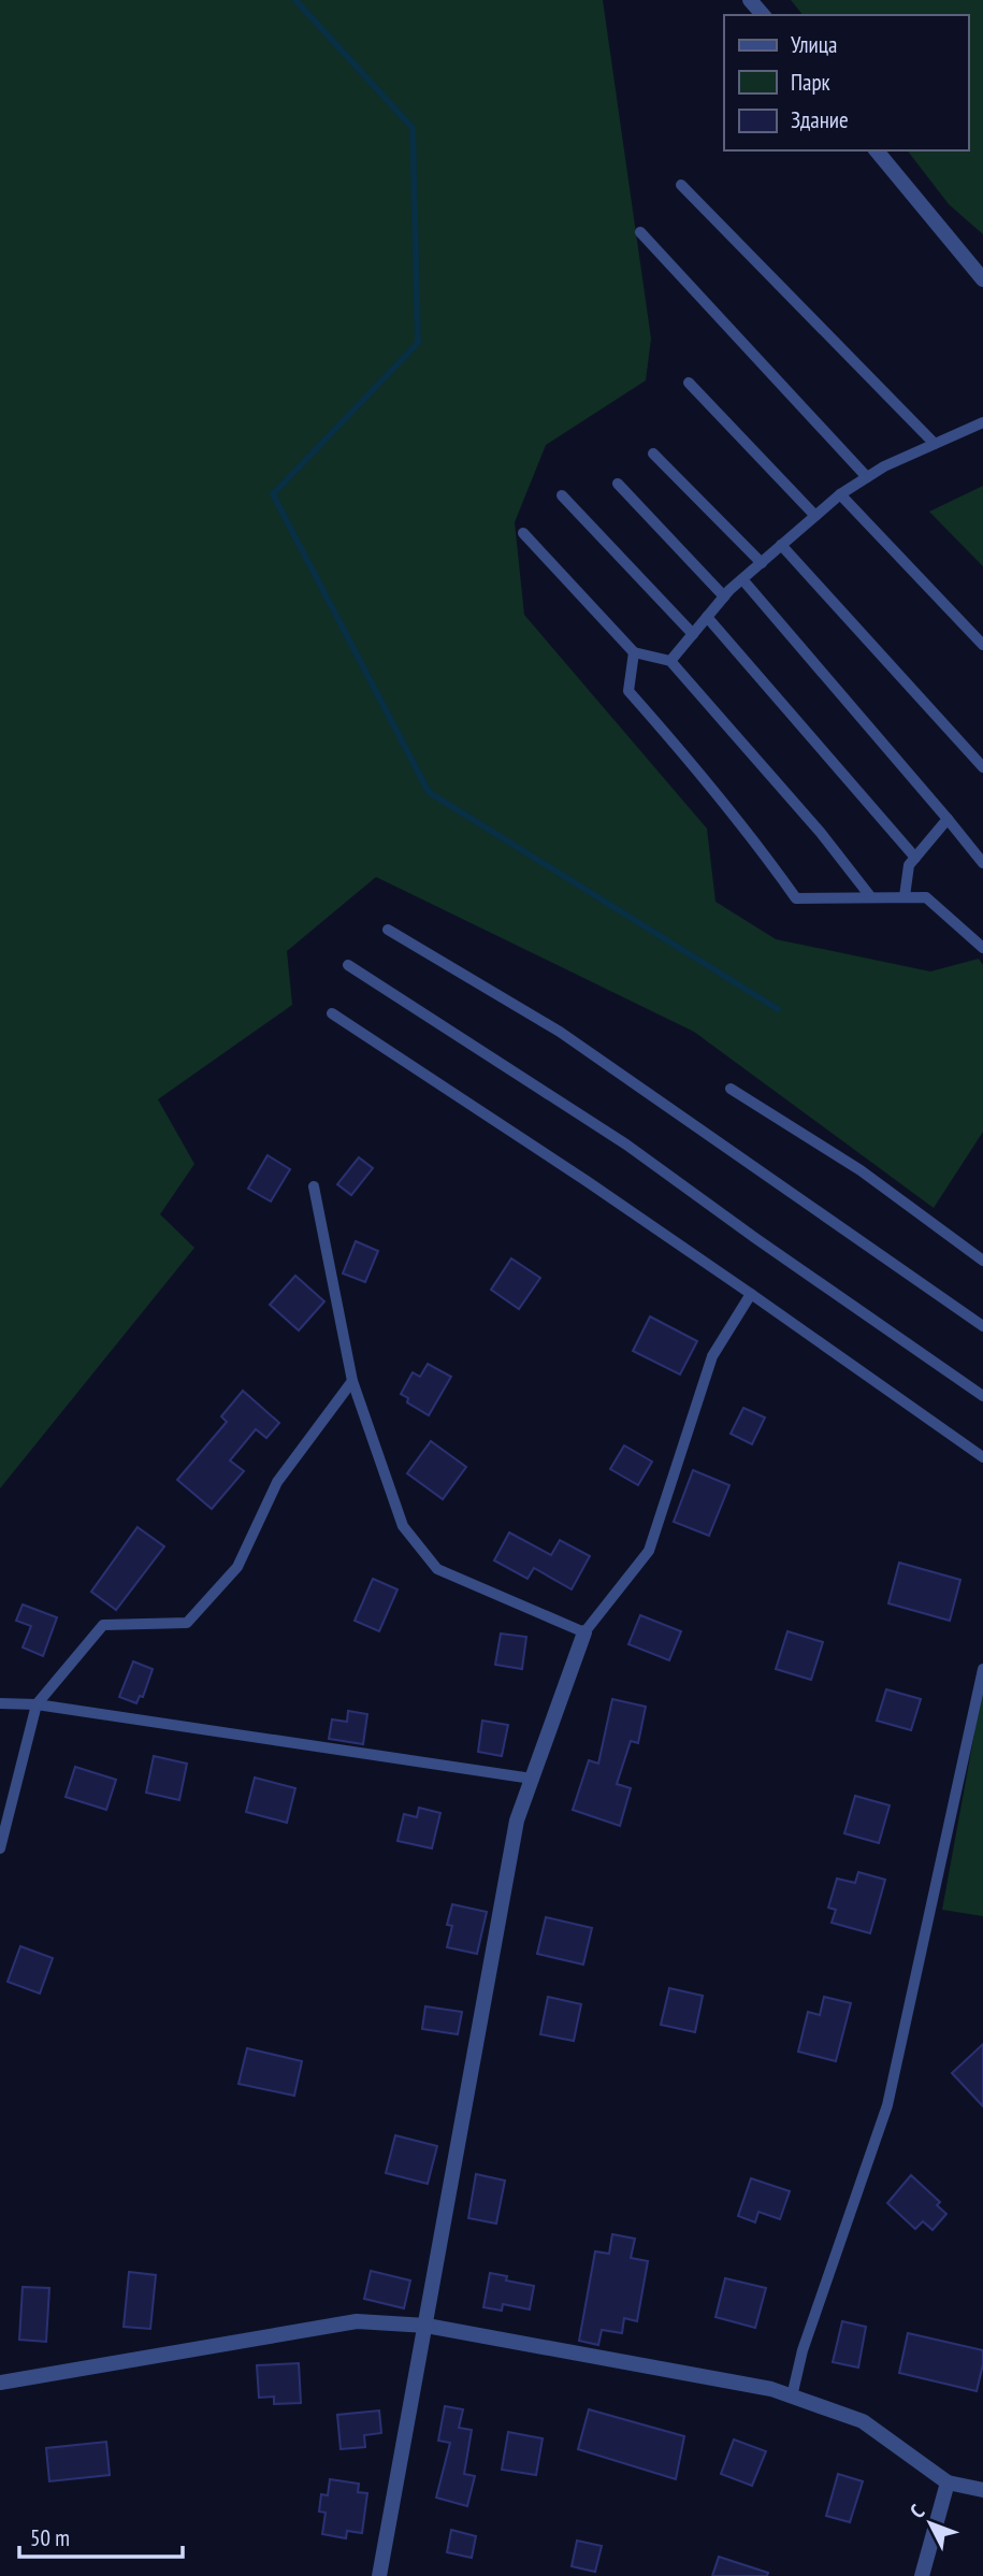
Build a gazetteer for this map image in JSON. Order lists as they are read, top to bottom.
{
  "legend": ["Улица", "Парк", "Здание"],
  "scale_bar": "50 m",
  "north": "top left"
}
